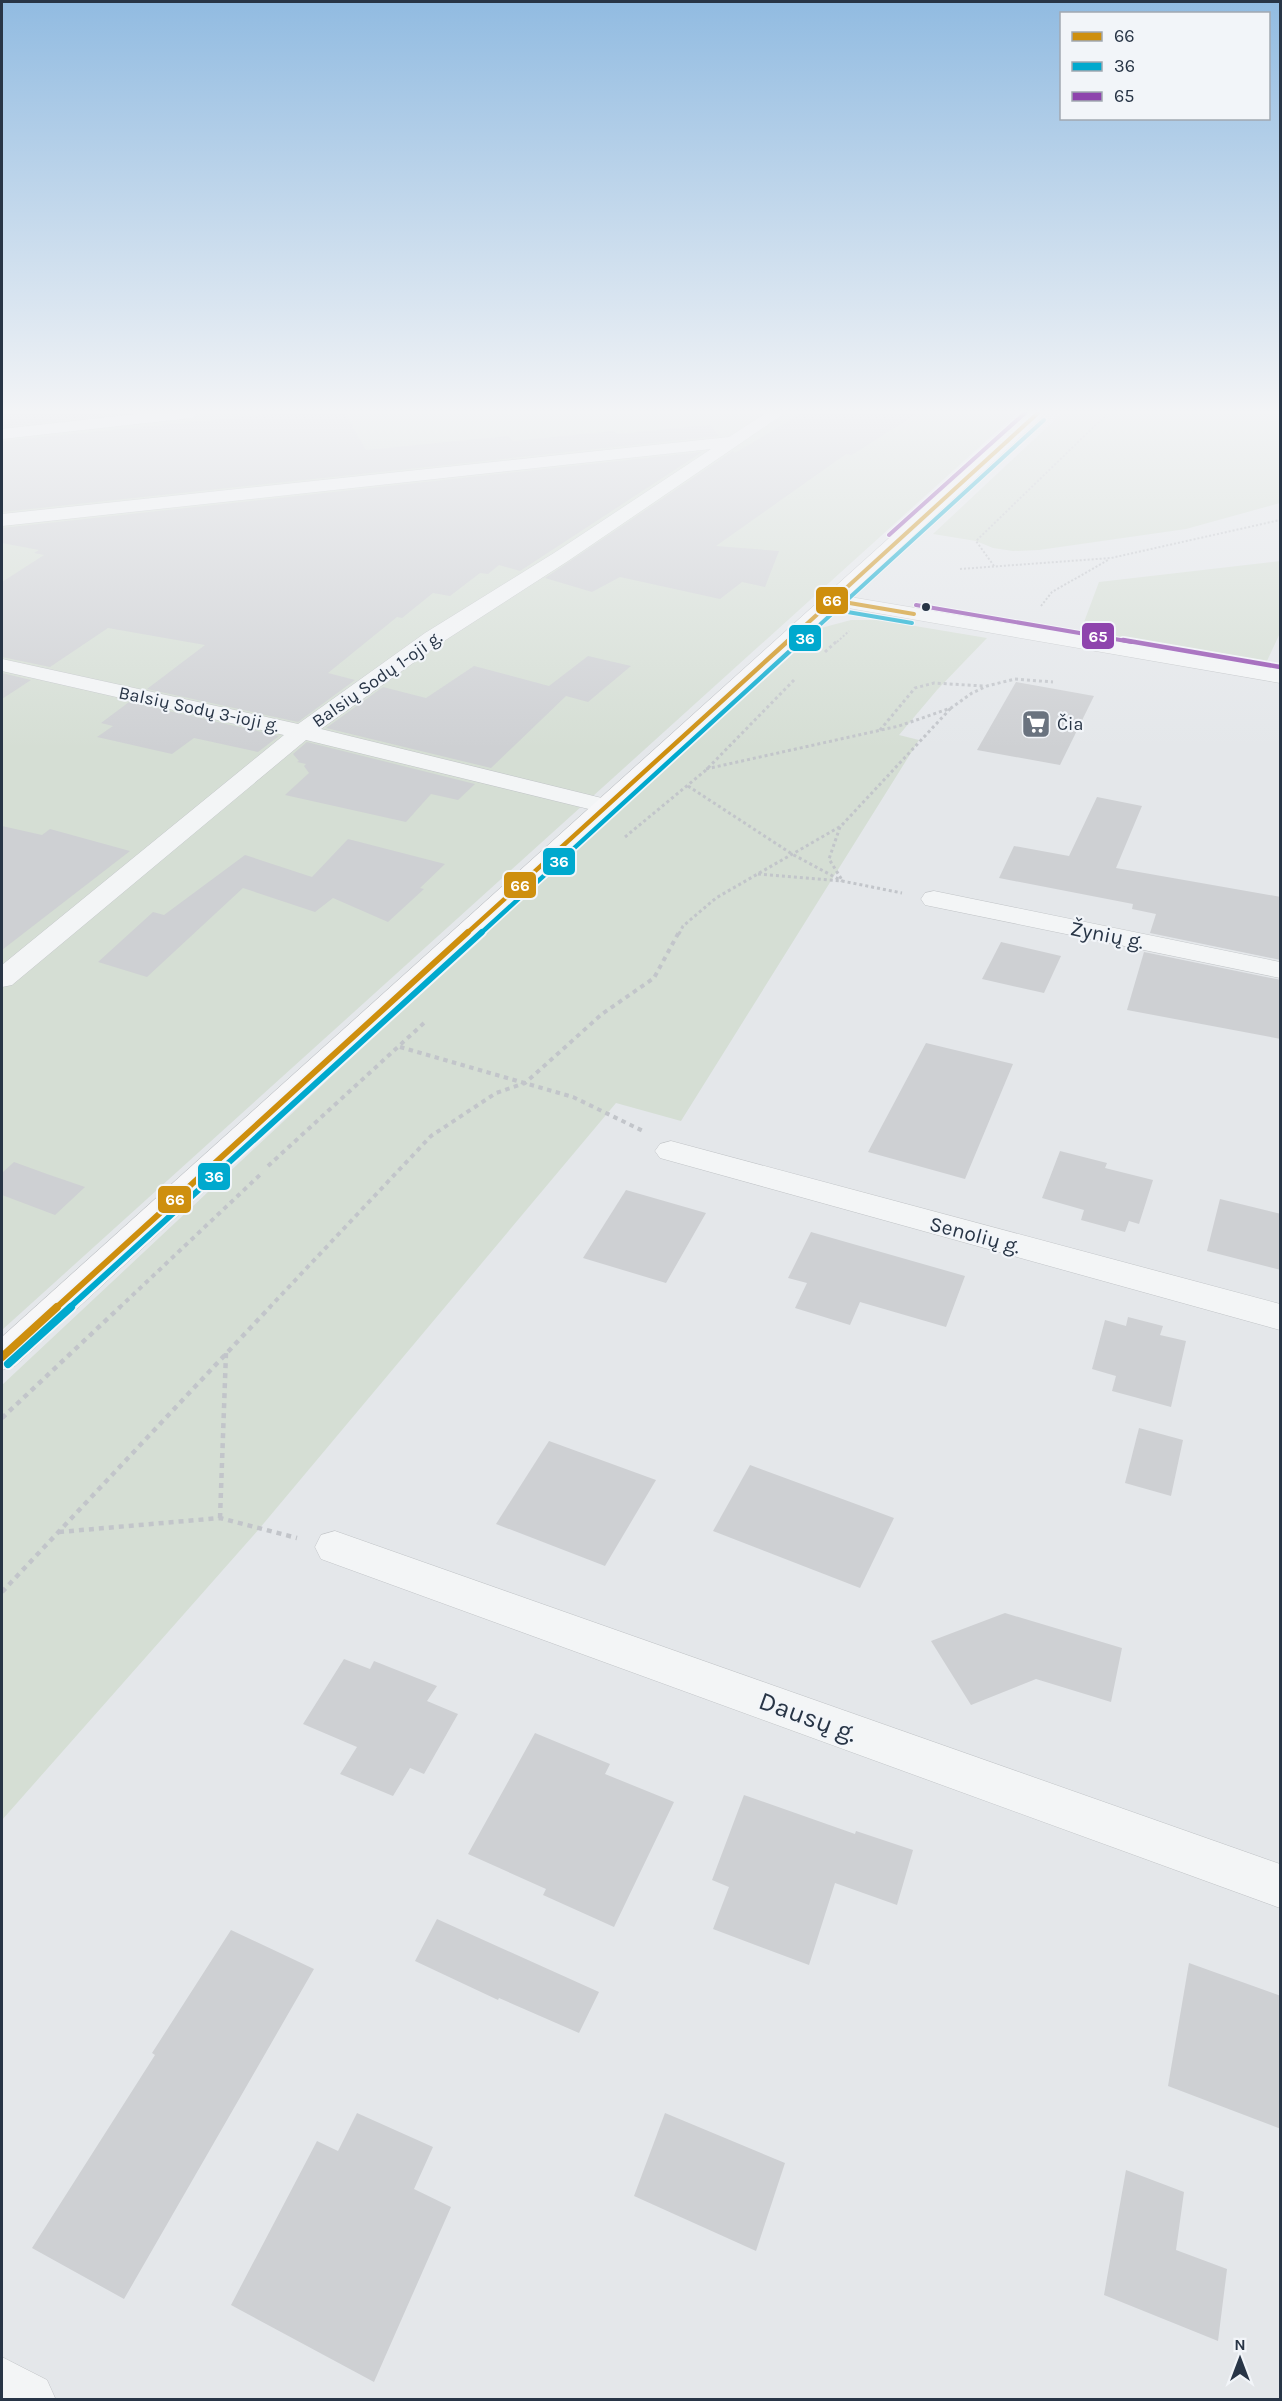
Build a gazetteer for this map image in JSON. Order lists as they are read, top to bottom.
{
  "streets": {
    "street": [
      "Balsių Sodų 1-oji g.",
      "Balsių Sodų 3-ioji g.",
      "Žynių g.",
      "Senolių g.",
      "Dausų g."
    ]
  },
  "crossings": [
    ["Balsių Sodų 1-oji g.", "Balsių Sodų 3-ioji g."]
  ],
  "places": {
    "supermarket": ["Čia"]
  },
  "lines": ["transit line 66", "transit line 36", "transit line 65"],
  "legend": ["66", "36", "65"],
  "north": "top"
}
